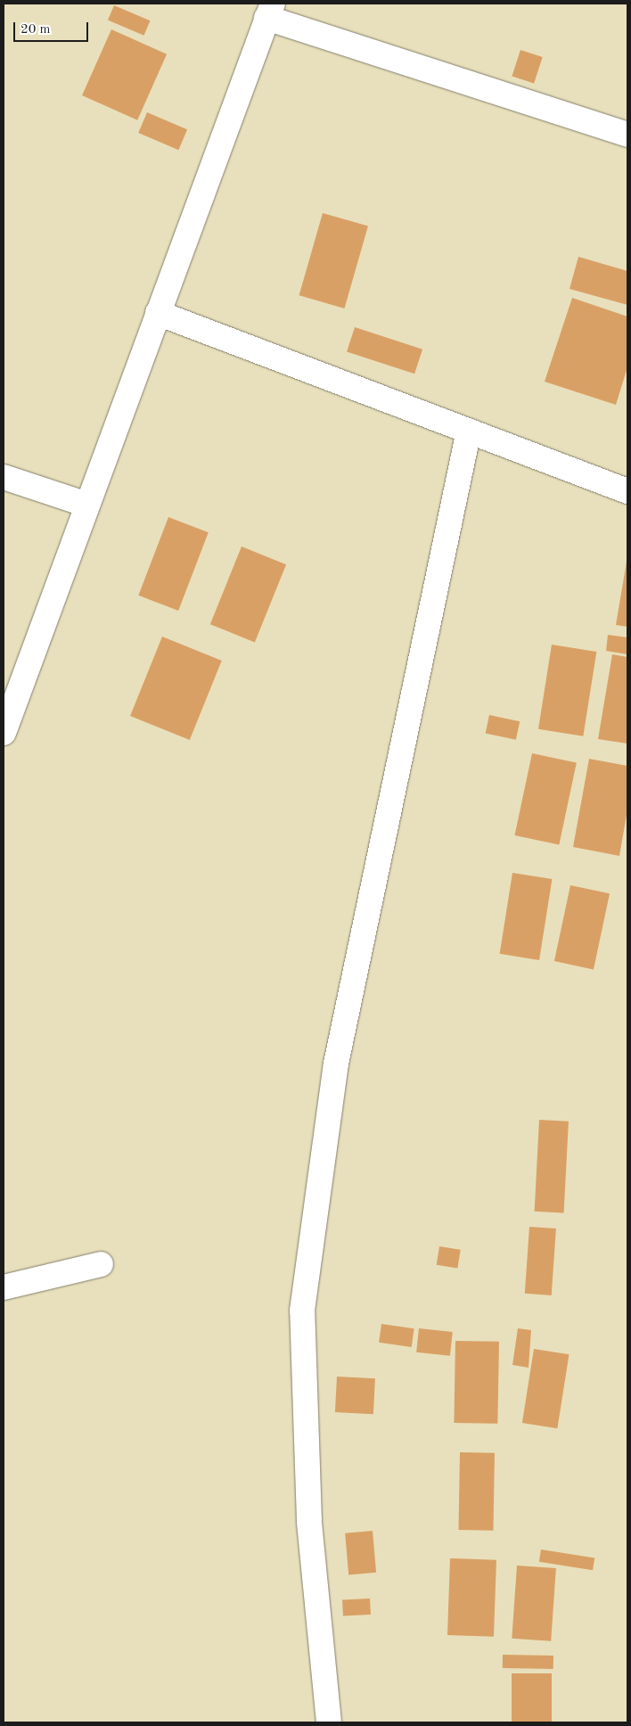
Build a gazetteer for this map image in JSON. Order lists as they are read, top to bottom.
{
  "scale_bar": "20 m"
}
